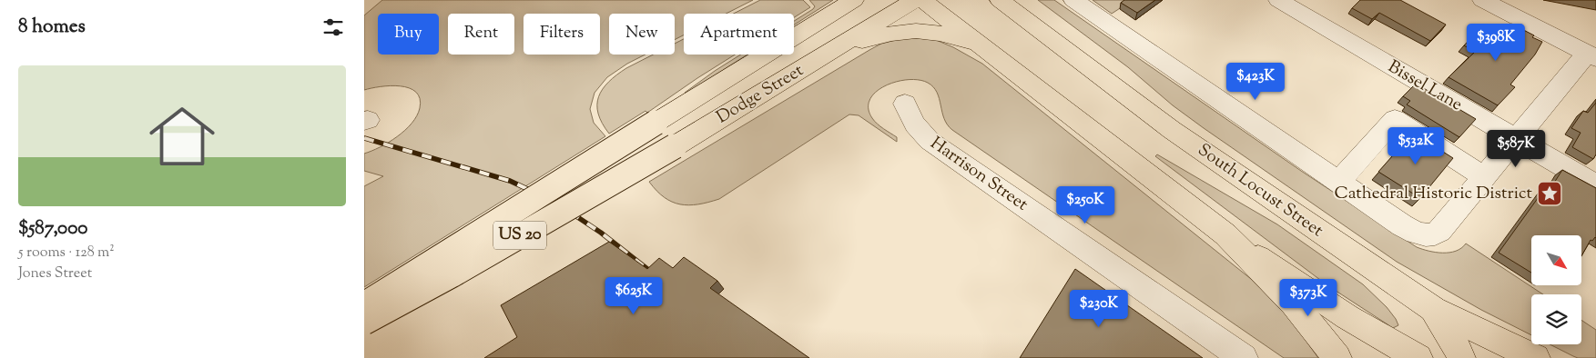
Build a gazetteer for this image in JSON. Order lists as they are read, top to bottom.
{
  "streets": {
    "main road": ["Dodge Street", "South Locust Street", "US 20"],
    "street": ["Bissel Lane", "Harrison Street"]
  },
  "places": {
    "place": ["Cathedral Historic District"]
  },
  "north": "bottom right",
  "page": {
    "heading": "8 homes",
    "chip": [
      "Buy",
      "Rent",
      "Filters",
      "New",
      "Apartment"
    ],
    "price": [
      "$398K",
      "$423K",
      "$532K",
      "$587K",
      "$250K",
      "$625K",
      "$373K",
      "$230K"
    ],
    "list": [
      {
        "name": "$587,000",
        "note": "5 rooms · 128 m² · Jones Street"
      }
    ]
  }
}
